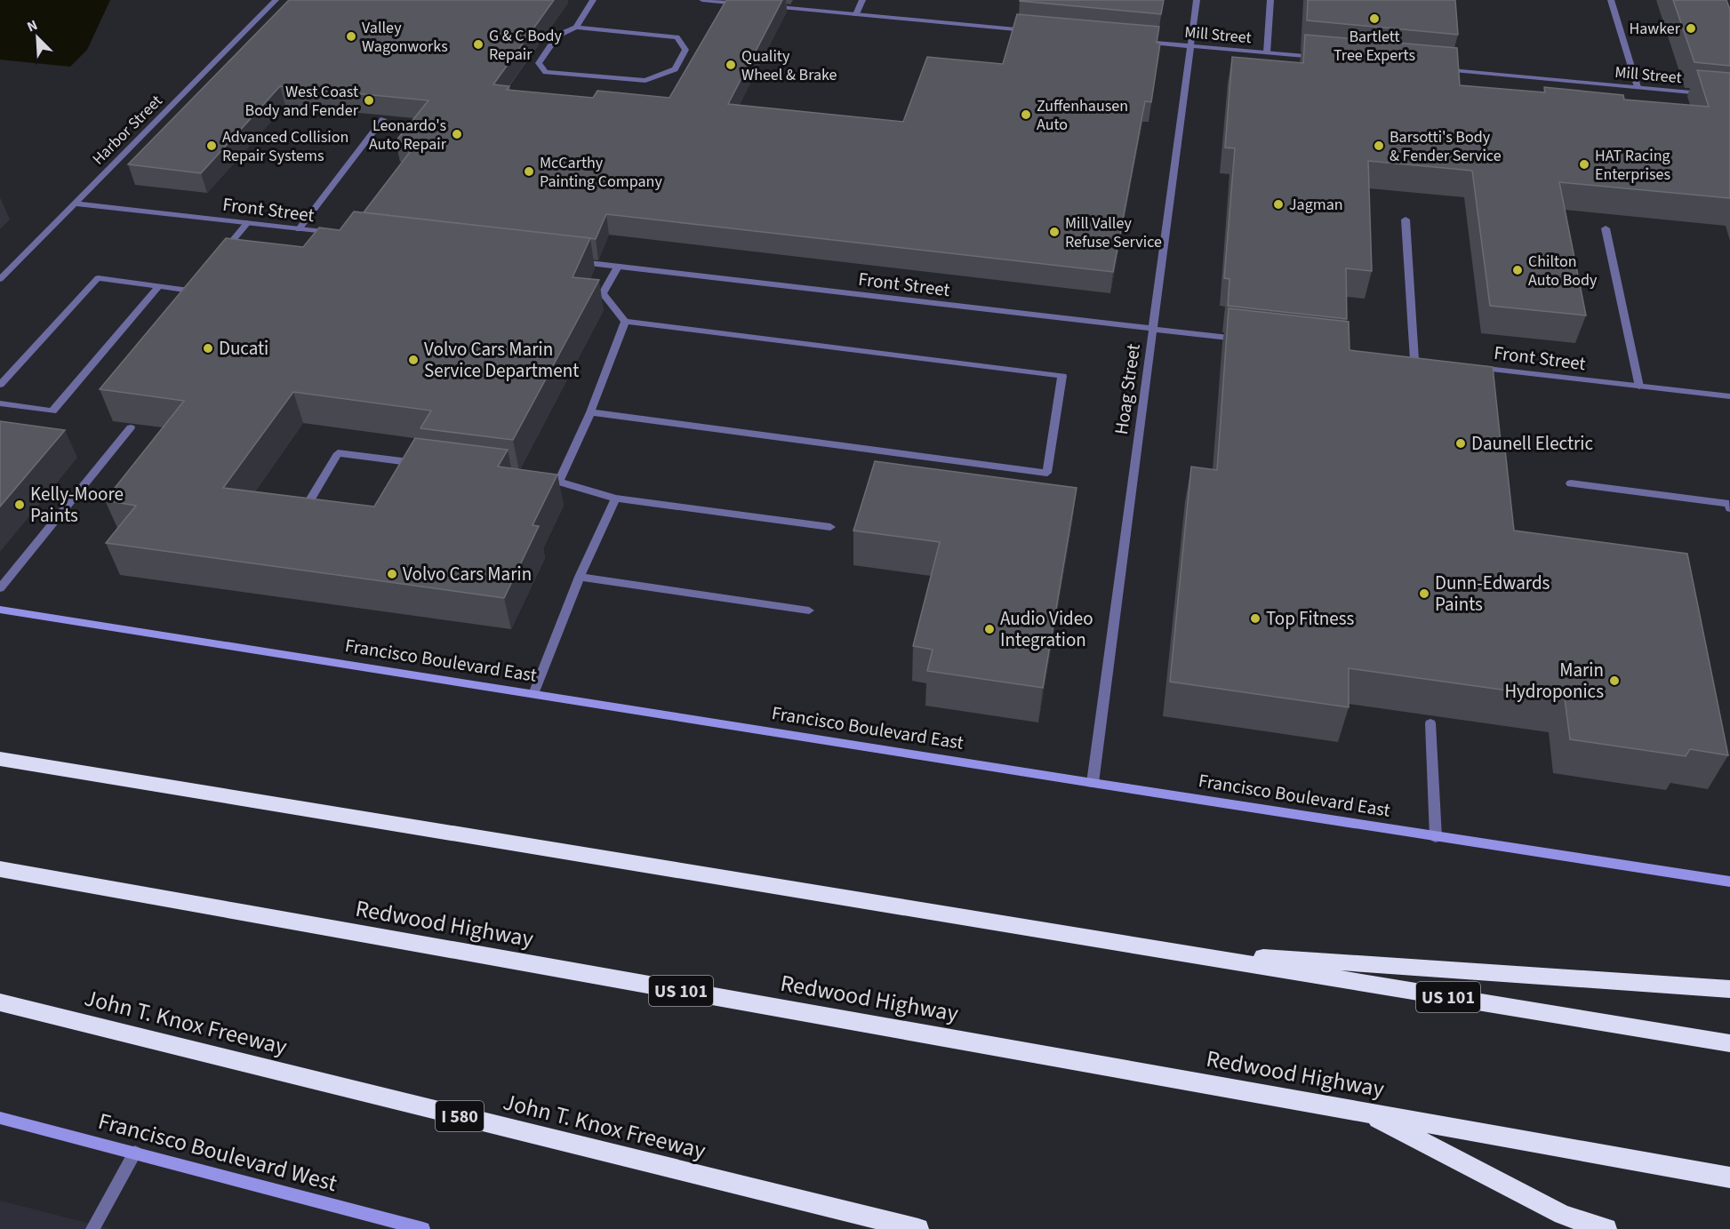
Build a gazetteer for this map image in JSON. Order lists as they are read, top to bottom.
{
  "streets": {
    "highway": [
      "Redwood Highway",
      "US 101",
      "John T. Knox Freeway",
      "I 580"
    ],
    "street": [
      "Mill Street",
      "Harbor Street",
      "Front Street",
      "Hoag Street",
      "Francisco Boulevard East",
      "Francisco Boulevard West"
    ]
  },
  "crossings": [
    ["Mill Street", "Hoag Street"],
    ["Harbor Street", "Front Street"],
    ["Front Street", "Hoag Street"],
    ["Hoag Street", "Francisco Boulevard East"]
  ],
  "places": [
    "Bartlett Tree Experts",
    "Hawker",
    "Valley Wagonworks",
    "G & C Body Repair",
    "Quality Wheel & Brake",
    "West Coast Body and Fender",
    "Zuffenhausen Auto",
    "Leonardo's Auto Repair",
    "Advanced Collision Repair Systems",
    "Barsotti's Body & Fender Service",
    "HAT Racing Enterprises",
    "McCarthy Painting Company",
    "Jagman",
    "Mill Valley Refuse Service",
    "Chilton Auto Body",
    "Ducati",
    "Volvo Cars Marin Service Department",
    "Daunell Electric",
    "Kelly-Moore Paints",
    "Volvo Cars Marin",
    "Dunn-Edwards Paints",
    "Top Fitness",
    "Audio Video Integration",
    "Marin Hydroponics"
  ],
  "north": "top left"
}
